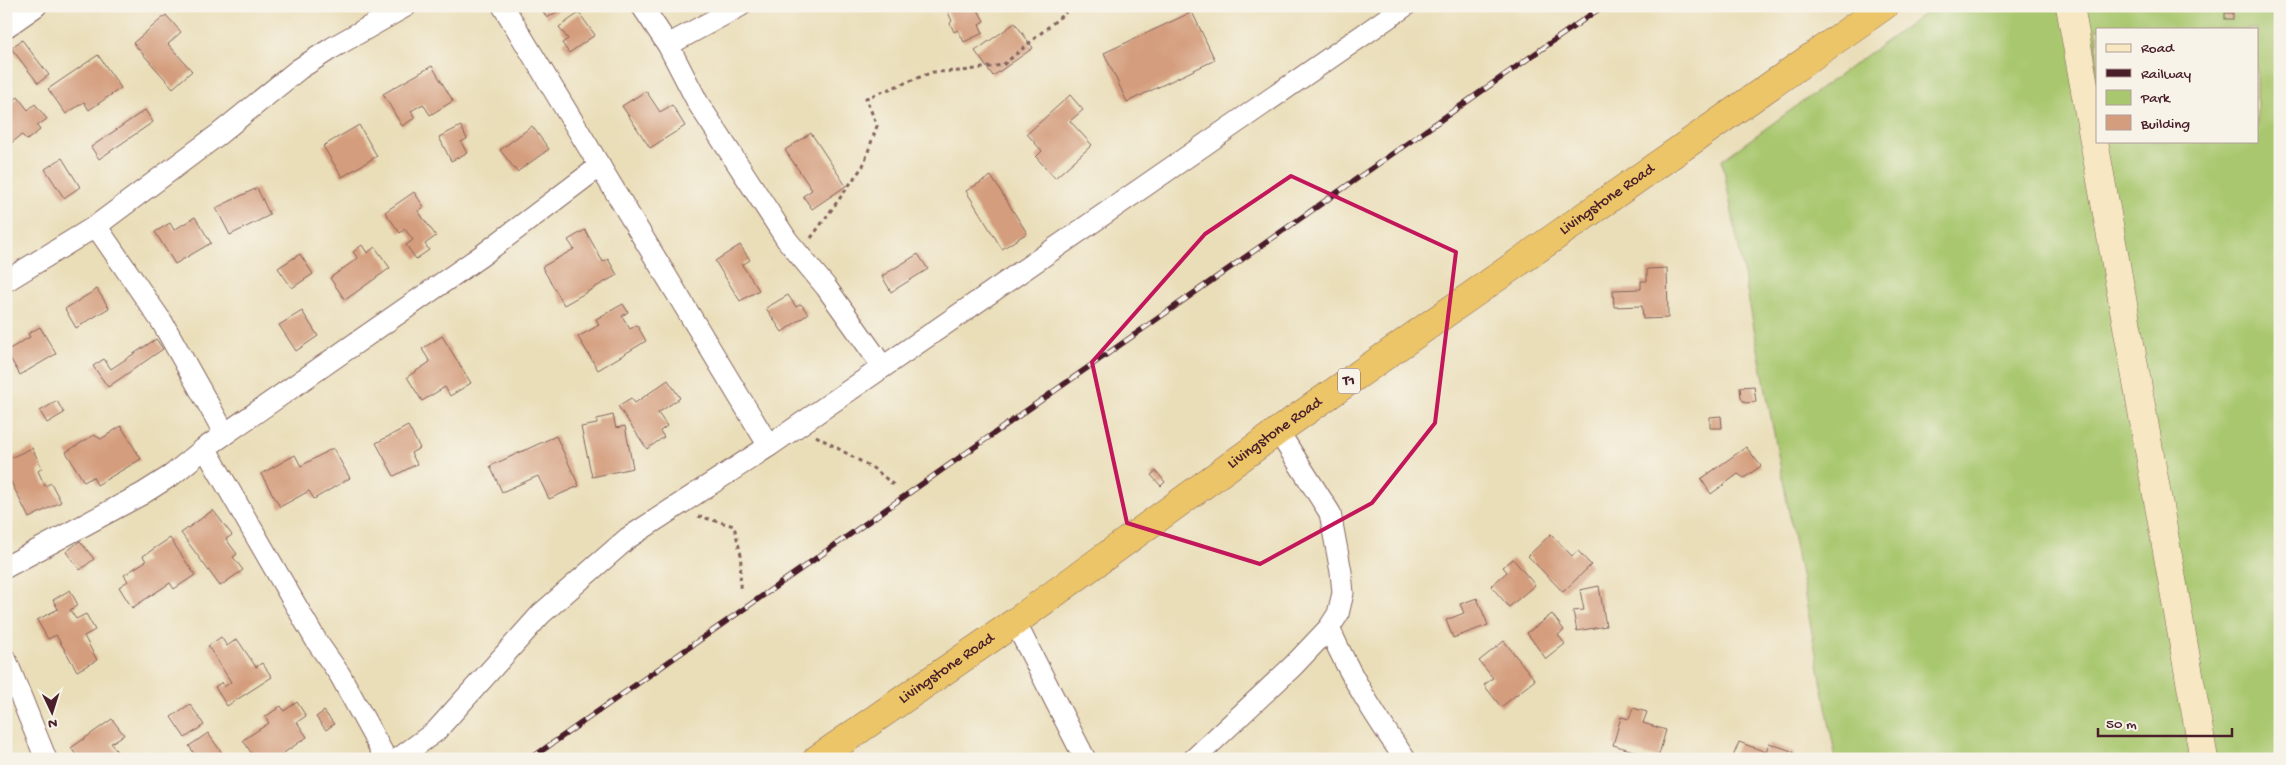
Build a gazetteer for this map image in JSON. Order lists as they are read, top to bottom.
{
  "streets": {
    "highway": ["Livingstone Road", "T1"]
  },
  "legend": [
    "Road",
    "Railway",
    "Park",
    "Building"
  ],
  "scale_bar": "50 m",
  "north": "bottom"
}
